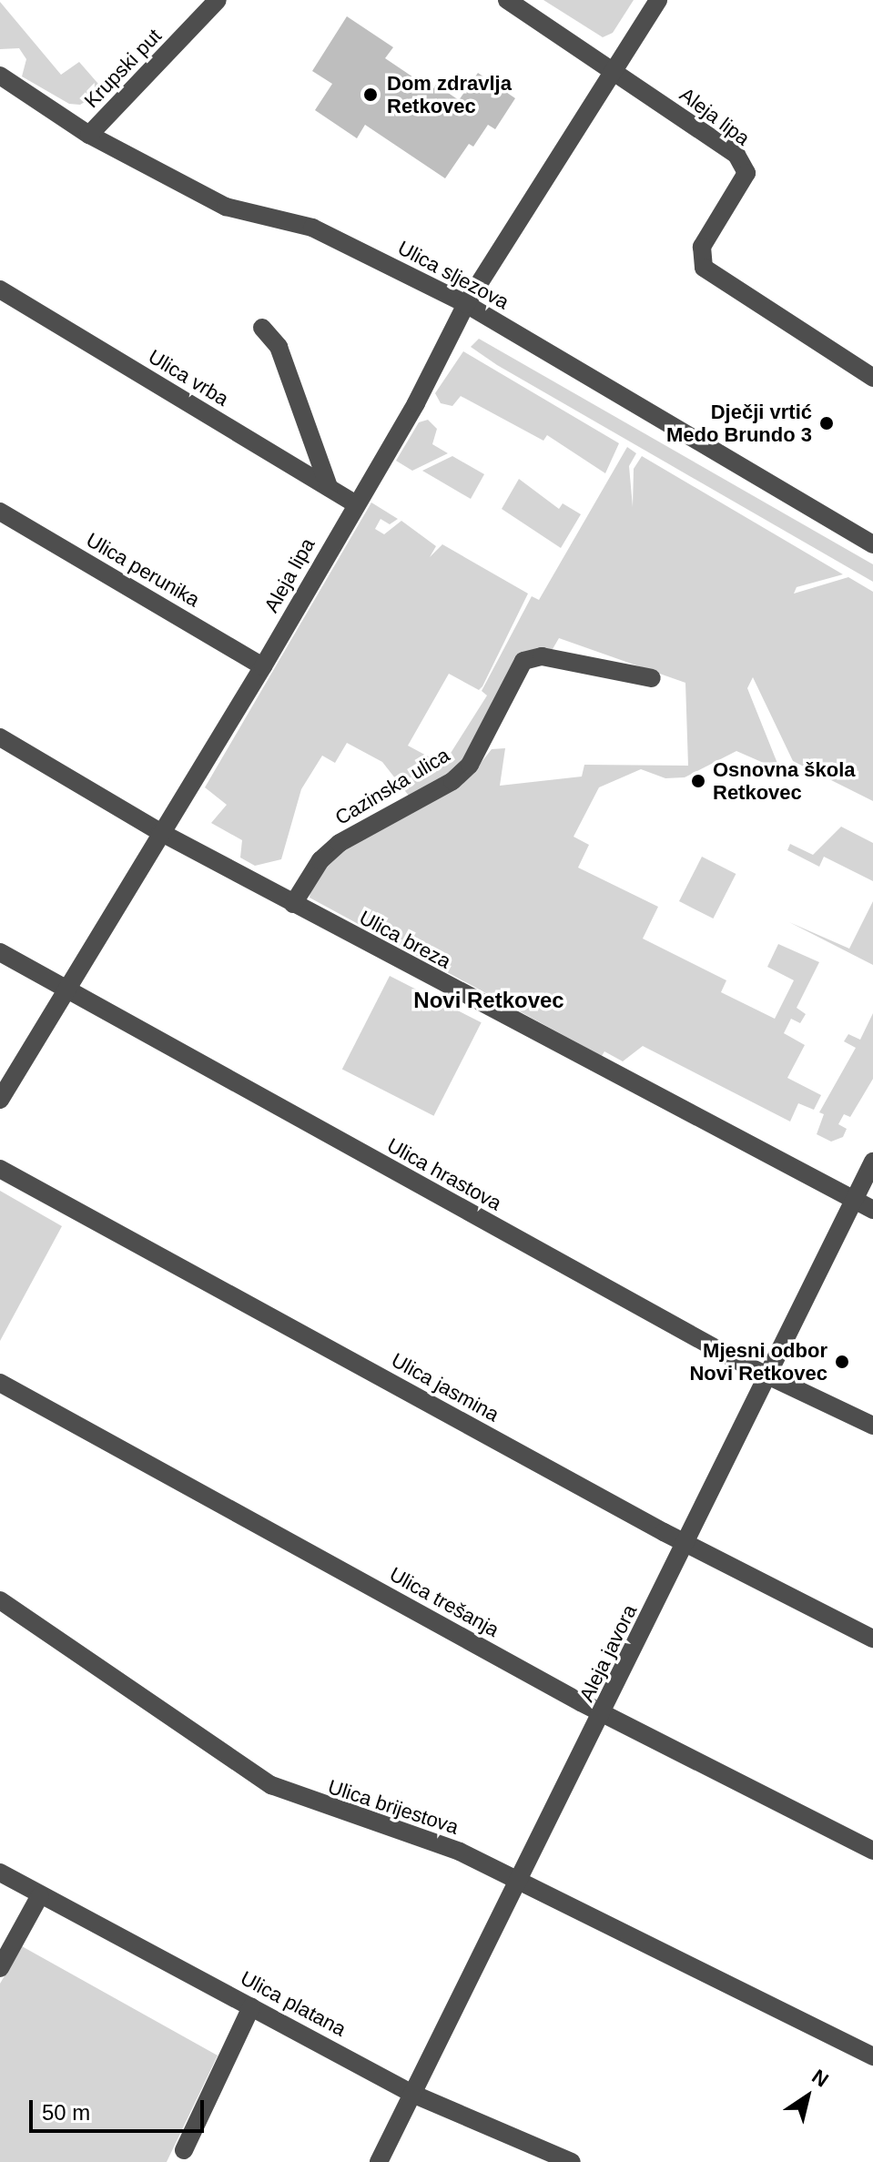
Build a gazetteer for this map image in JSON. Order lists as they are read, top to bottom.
{
  "streets": {
    "street": [
      "Krupski put",
      "Aleja lipa",
      "Ulica sljezova",
      "Ulica vrba",
      "Ulica perunika",
      "Cazinska ulica",
      "Ulica breza",
      "Ulica hrastova",
      "Ulica jasmina",
      "Ulica trešanja",
      "Aleja javora",
      "Ulica brijestova",
      "Ulica platana"
    ]
  },
  "crossings": [
    ["Krupski put", "Ulica sljezova"],
    ["Aleja lipa", "Ulica sljezova"],
    ["Aleja lipa", "Ulica vrba"],
    ["Aleja lipa", "Ulica perunika"],
    ["Aleja lipa", "Ulica breza"],
    ["Aleja lipa", "Ulica hrastova"],
    ["Cazinska ulica", "Ulica breza"],
    ["Ulica breza", "Aleja javora"],
    ["Ulica hrastova", "Aleja javora"],
    ["Ulica jasmina", "Aleja javora"],
    ["Ulica trešanja", "Aleja javora"],
    ["Aleja javora", "Ulica brijestova"],
    ["Aleja javora", "Ulica platana"]
  ],
  "districts": ["Novi Retkovec"],
  "places": [
    "Dom zdravlja Retkovec",
    "Dječji vrtić Medo Brundo 3",
    "Osnovna škola Retkovec",
    "Mjesni odbor Novi Retkovec"
  ],
  "scale_bar": "50 m",
  "north": "top right"
}
